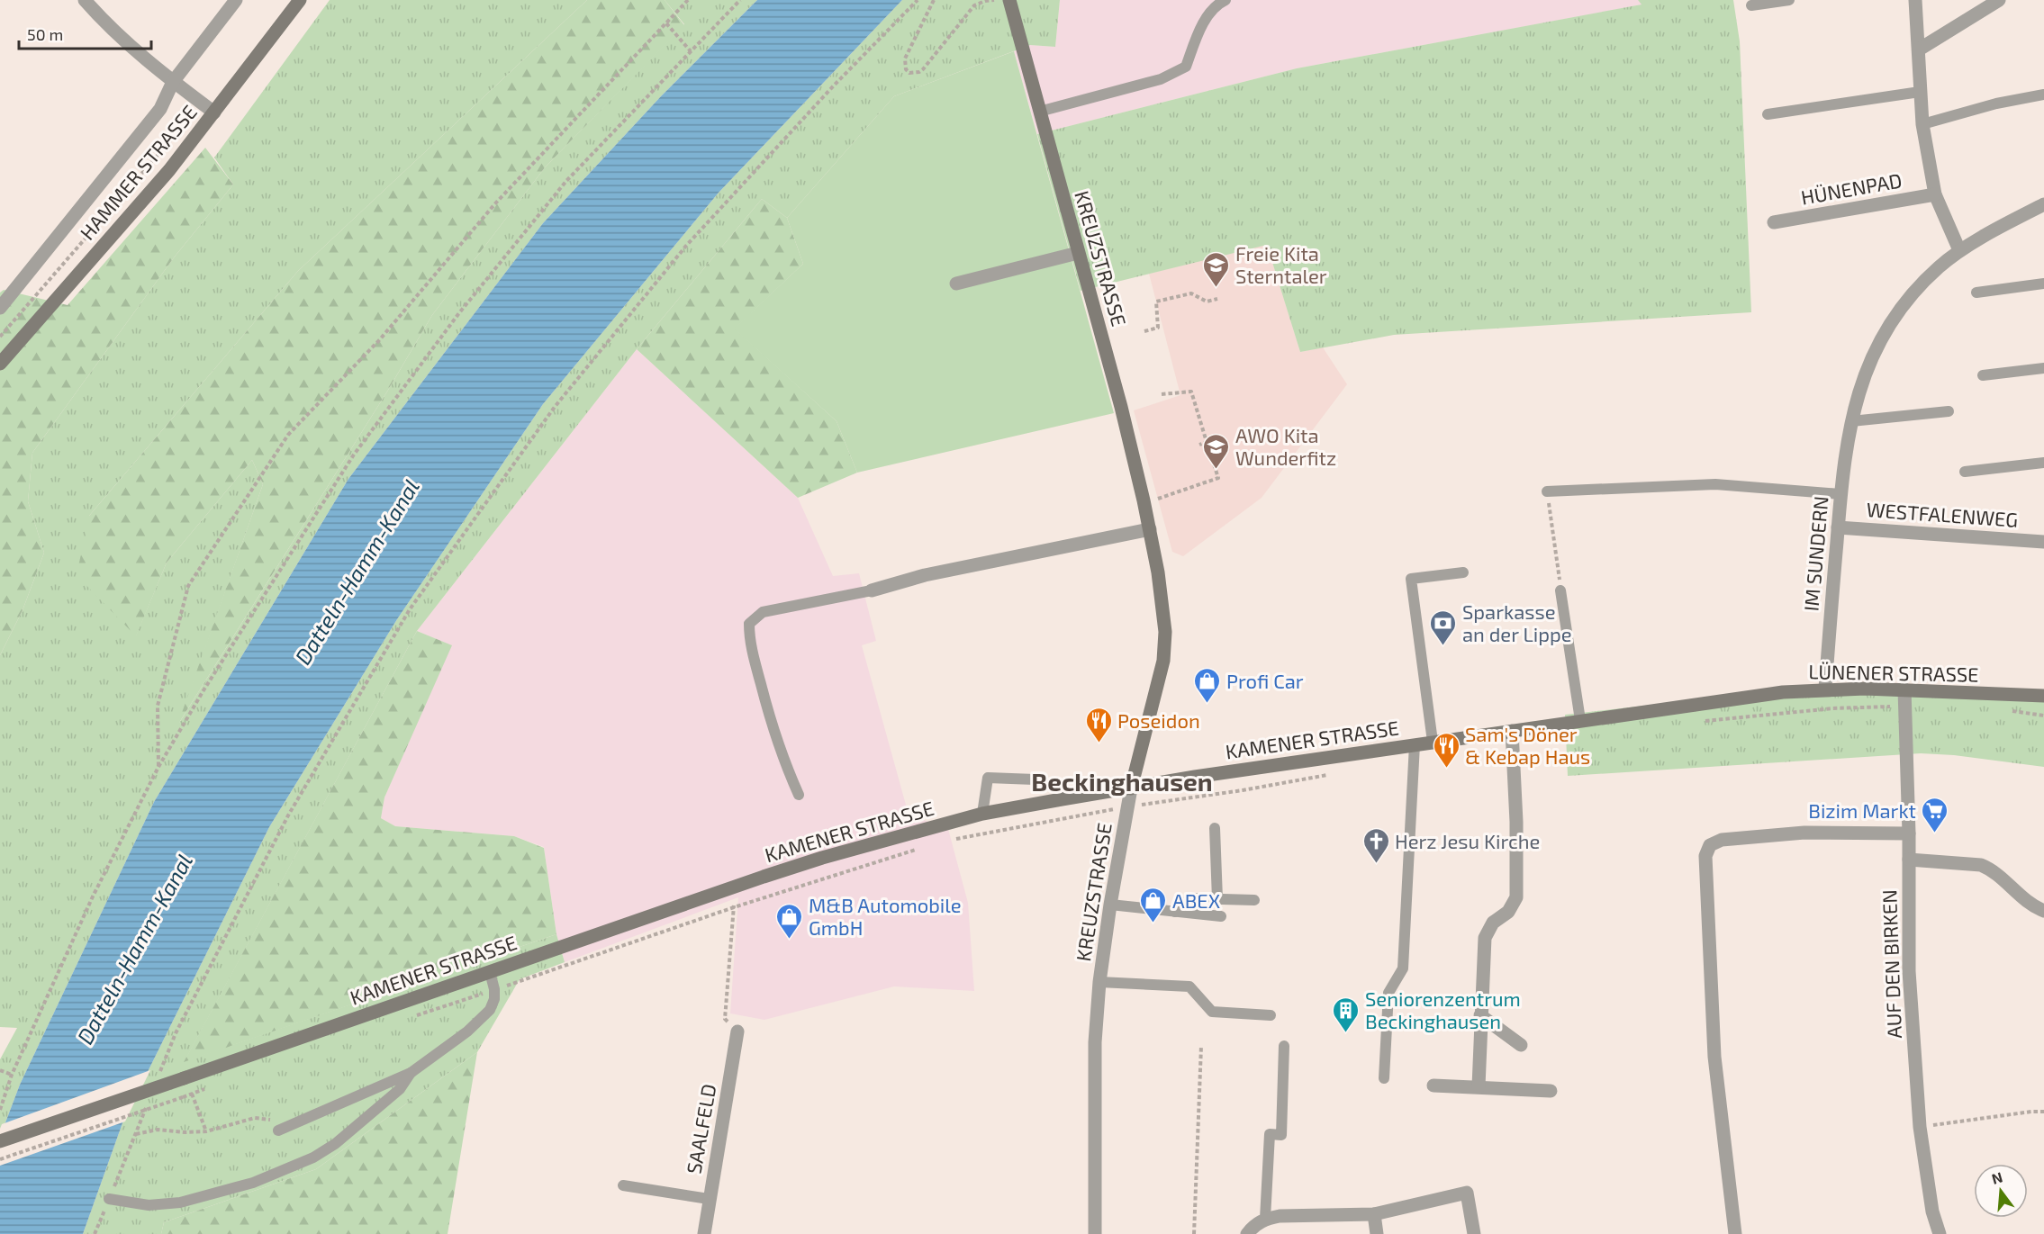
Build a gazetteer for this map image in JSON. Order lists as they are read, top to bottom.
{
  "streets": {
    "main road": [
      "HAMMER STRASSE",
      "KREUZSTRASSE",
      "LÜNENER STRASSE",
      "KAMENER STRASSE"
    ],
    "street": [
      "HÜNENPAD",
      "WESTFALENWEG",
      "IM SUNDERN",
      "AUF DEN BIRKEN",
      "SAALFELD"
    ]
  },
  "crossings": [
    ["HÜNENPAD", "IM SUNDERN"],
    ["KREUZSTRASSE", "KAMENER STRASSE"],
    ["WESTFALENWEG", "IM SUNDERN"],
    ["IM SUNDERN", "LÜNENER STRASSE"],
    ["LÜNENER STRASSE", "KAMENER STRASSE"],
    ["LÜNENER STRASSE", "AUF DEN BIRKEN"]
  ],
  "districts": ["Beckinghausen"],
  "water": ["Datteln-Hamm-Kanal"],
  "places": {
    "school or university": ["Freie Kita Sterntaler", "AWO Kita Wunderfitz"],
    "bank": ["Sparkasse an der Lippe"],
    "shop": ["Profi Car", "ABEX", "M&B Automobile GmbH"],
    "restaurant": ["Poseidon", "Sam's Döner & Kebap Haus"],
    "supermarket": ["Bizim Markt"],
    "church": ["Herz Jesu Kirche"],
    "building": ["Seniorenzentrum Beckinghausen"]
  },
  "scale_bar": "50 m",
  "north": "top"
}
